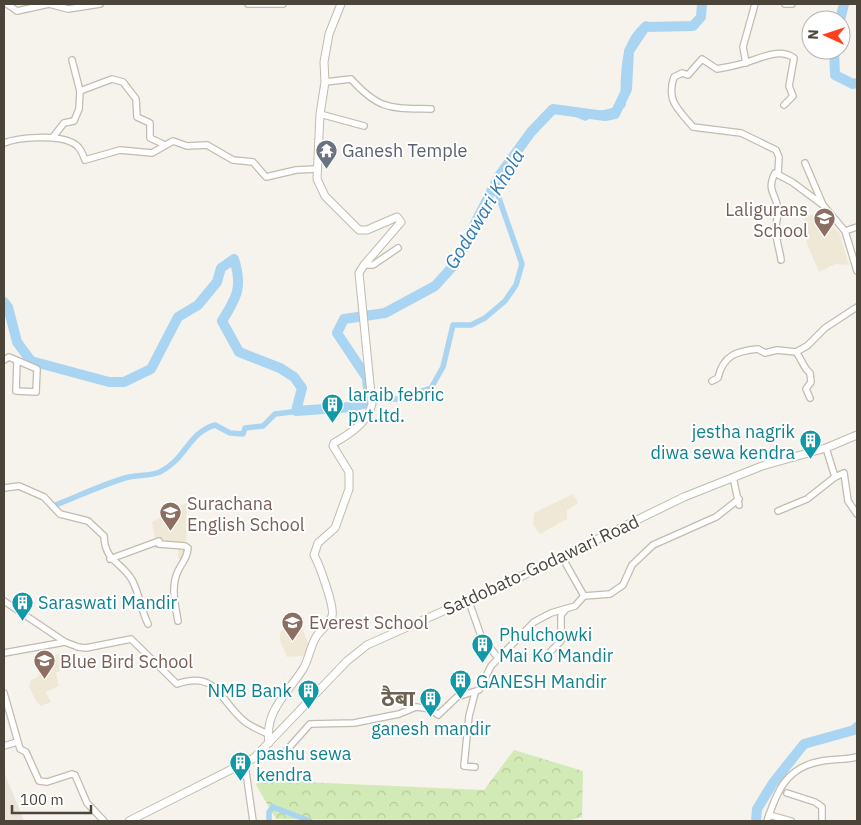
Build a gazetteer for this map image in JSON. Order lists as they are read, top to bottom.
{
  "streets": {
    "street": ["Satdobato-Godawari Road"]
  },
  "districts": ["ठैबा"],
  "water": ["Godawari Khola"],
  "places": {
    "temple": ["Ganesh Temple"],
    "school or university": [
      "Laligurans School",
      "Surachana English School",
      "Everest School",
      "Blue Bird School"
    ],
    "building": [
      "laraib febric pvt.ltd.",
      "jestha nagrik diwa sewa kendra",
      "Saraswati Mandir",
      "Phulchowki Mai Ko Mandir",
      "GANESH Mandir",
      "NMB Bank",
      "ganesh mandir",
      "pashu sewa kendra"
    ]
  },
  "scale_bar": "100 m",
  "north": "left"
}
